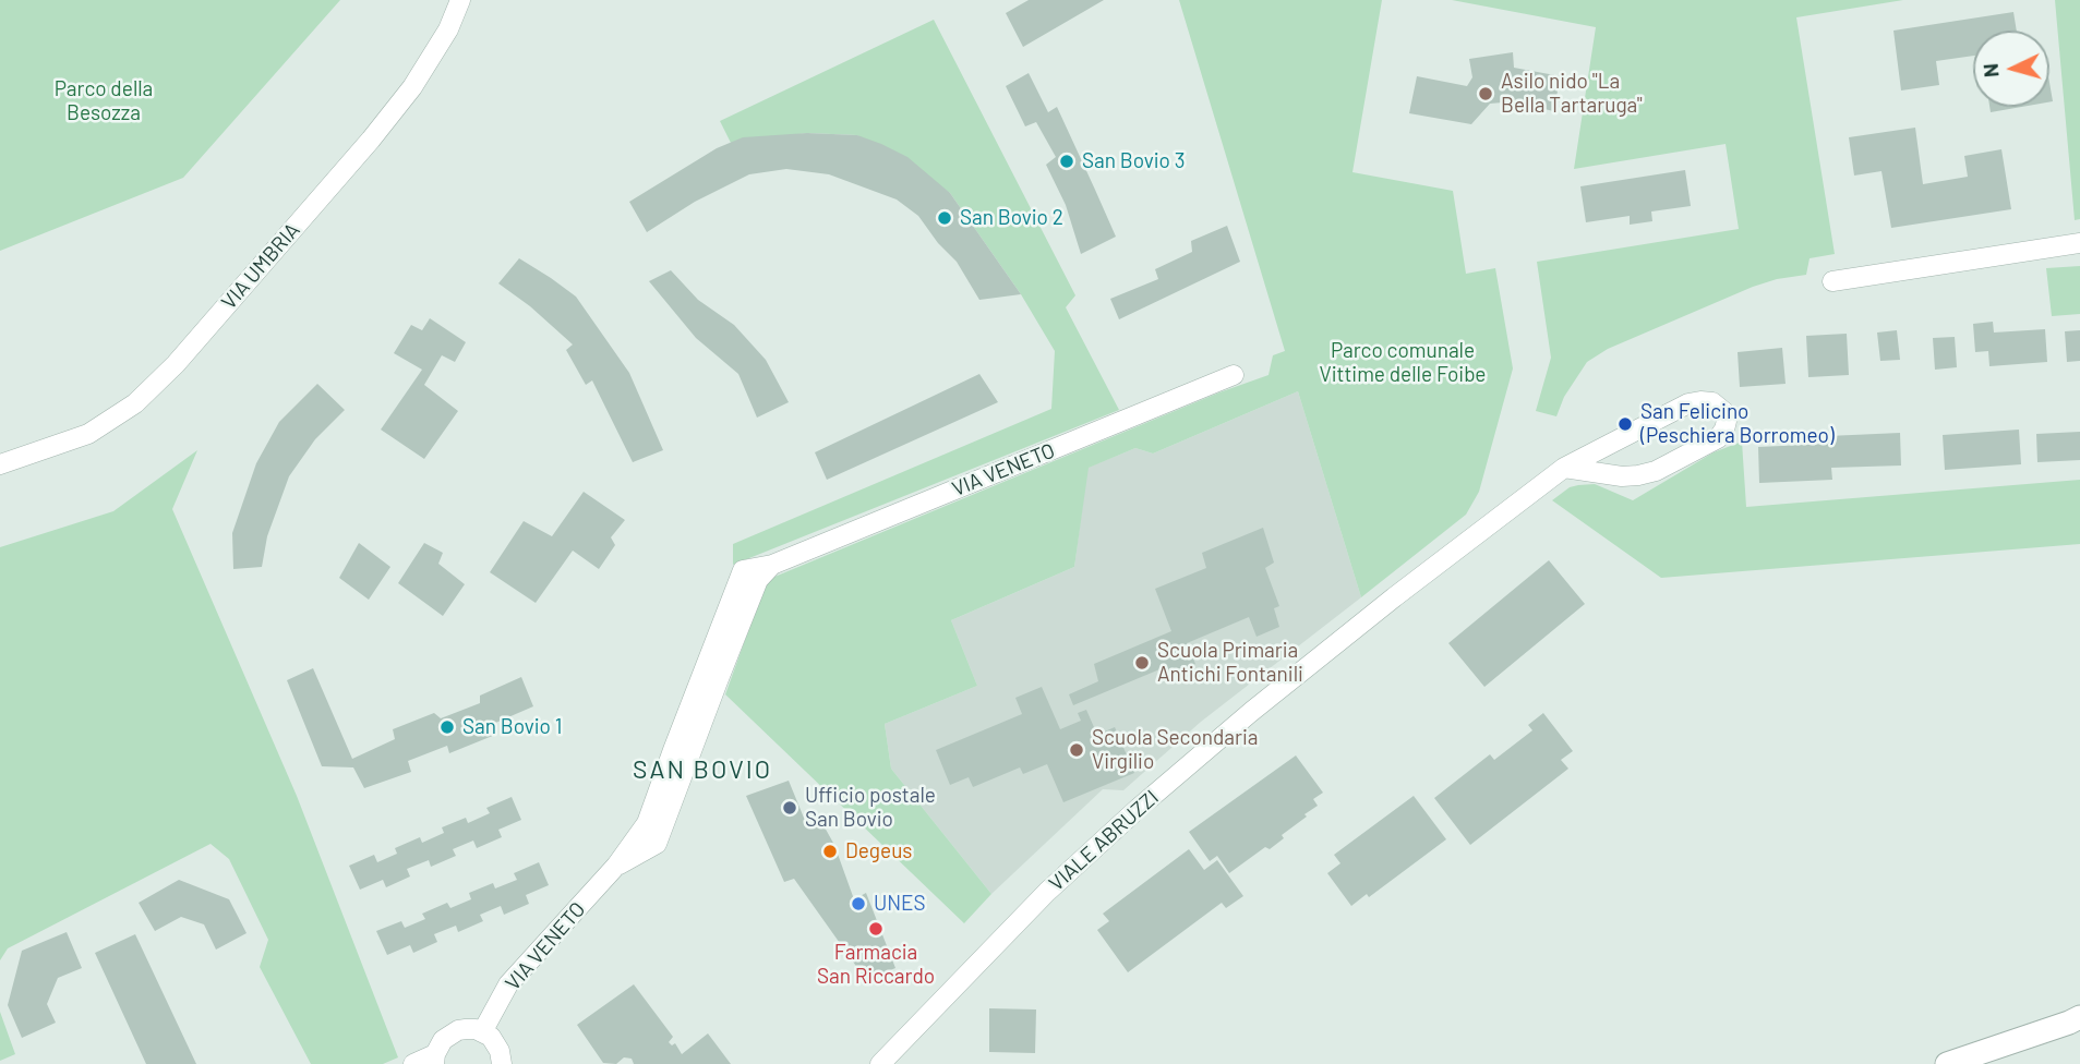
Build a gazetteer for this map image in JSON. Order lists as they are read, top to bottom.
{
  "streets": {
    "street": ["VIA UMBRIA", "VIA VENETO", "VIALE ABRUZZI"]
  },
  "districts": ["SAN BOVIO"],
  "parks": ["Parco della Besozza", "Parco comunale Vittime delle Foibe"],
  "places": [
    "Asilo nido \"La Bella Tartaruga\"",
    "San Bovio 3",
    "San Bovio 2",
    "San Felicino (Peschiera Borromeo)",
    "Scuola Primaria Antichi Fontanili",
    "San Bovio 1",
    "Scuola Secondaria Virgilio",
    "Ufficio postale San Bovio",
    "Degeus",
    "UNES",
    "Farmacia San Riccardo"
  ],
  "north": "left"
}
